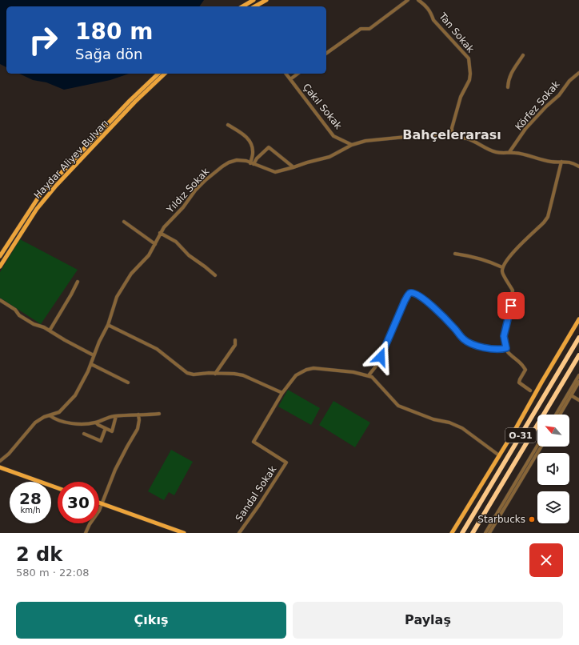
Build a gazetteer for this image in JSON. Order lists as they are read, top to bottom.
{
  "streets": {
    "highway": ["O-31"],
    "main road": ["Haydar Aliyev Bulvarı"],
    "street": [
      "Tan Sokak",
      "Körfez Sokak",
      "Çakıl Sokak",
      "Yıldız Sokak",
      "Sandal Sokak"
    ]
  },
  "crossings": [
    ["Tan Sokak", "Yıldız Sokak"],
    ["Körfez Sokak", "Yıldız Sokak"],
    ["Çakıl Sokak", "Yıldız Sokak"]
  ],
  "districts": ["Bahçelerarası"],
  "places": ["Starbucks"],
  "north": "top left",
  "page": {
    "turn": ["180 m", "Sağa dön"],
    "speed": "28 km/h",
    "limit": "30",
    "heading": ["2 dk", "580 m · 22:08"],
    "buttons": ["Çıkış", "Paylaş"]
  }
}
